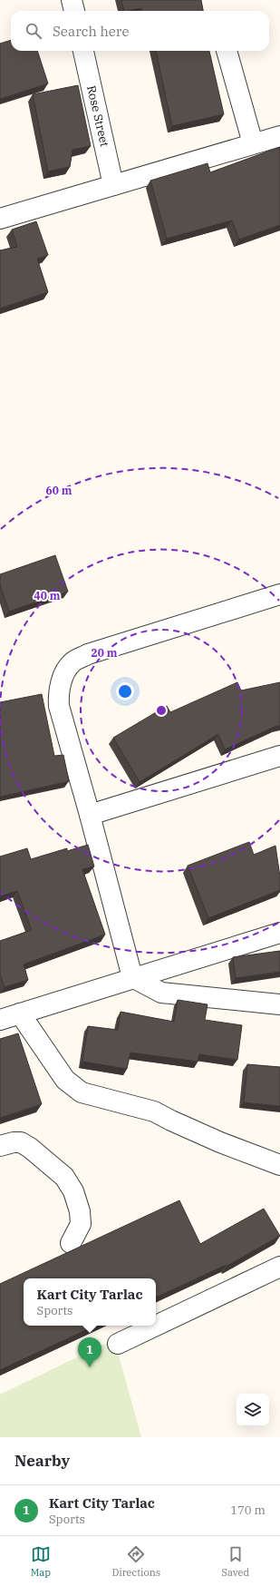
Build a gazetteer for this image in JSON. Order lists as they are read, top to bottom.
{
  "streets": {
    "street": ["Rose Street"]
  },
  "page": {
    "search": "Search here",
    "popup": ["Kart City Tarlac", "Sports"],
    "pins": "1",
    "heading": "Nearby",
    "list": [
      {
        "mark": "1",
        "name": "Kart City Tarlac",
        "note": "Sports",
        "value": "170 m"
      }
    ],
    "nav": ["Map", "Directions", "Saved"]
  },
  "rings": ["60 m", "40 m", "20 m"]
}
